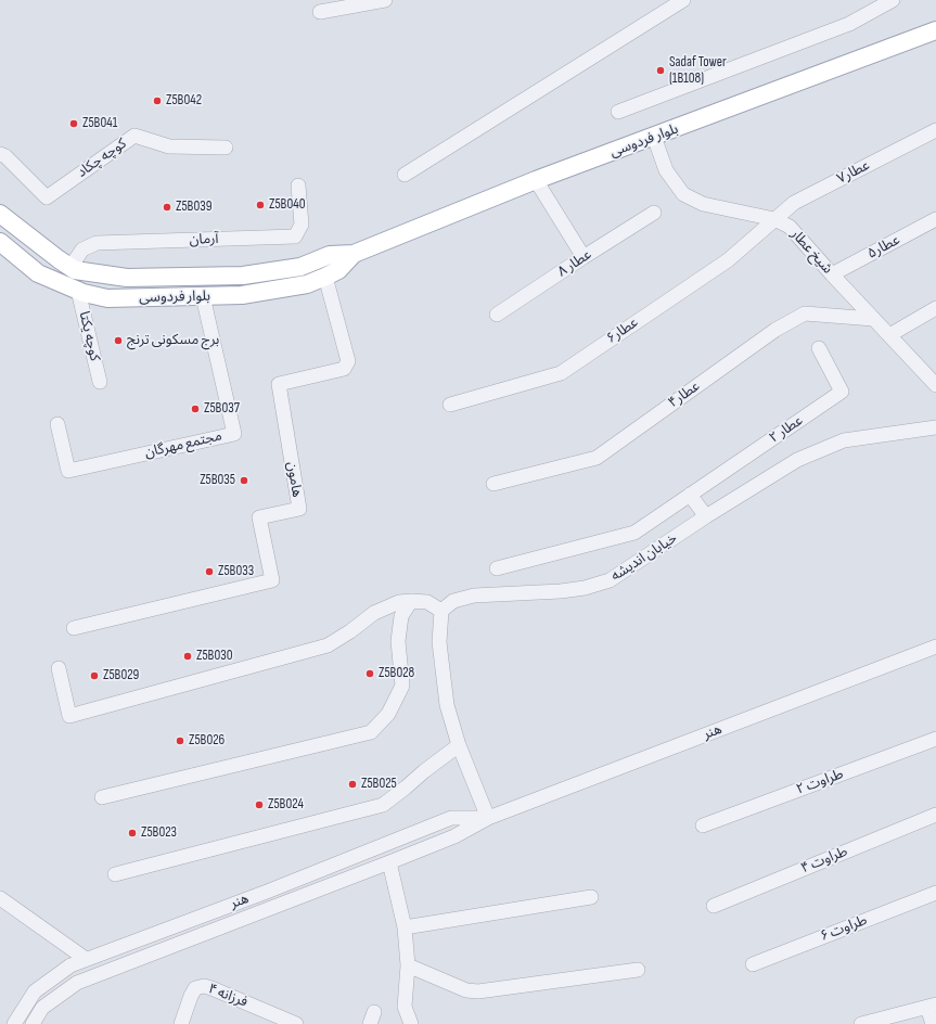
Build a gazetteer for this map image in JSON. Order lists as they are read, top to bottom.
{
  "streets": {
    "main road": ["بلوار فردوسی"],
    "street": [
      "کوچه چکاد",
      "عطار۷",
      "آرمان",
      "عطار۵",
      "شیخ عطار",
      "عطار ۸",
      "عطار۶",
      "کوچه یکتا",
      "عطار۴",
      "عطار ۲",
      "مجتمع مهرگان",
      "هامون",
      "خیابان اندیشه",
      "هنر",
      "طراوت ۲",
      "طراوت ۴",
      "طراوت ۶",
      "فرزانه ۴"
    ]
  },
  "crossings": [
    ["بلوار فردوسی", "آرمان"],
    ["بلوار فردوسی", "شیخ عطار"],
    ["بلوار فردوسی", "کوچه یکتا"],
    ["بلوار فردوسی", "مجتمع مهرگان"],
    ["بلوار فردوسی", "هامون"],
    ["عطار۷", "شیخ عطار"],
    ["عطار۷", "عطار۶"],
    ["عطار۵", "شیخ عطار"],
    ["شیخ عطار", "عطار۶"],
    ["شیخ عطار", "عطار۴"]
  ],
  "places": [
    "Sadaf Tower (1B108)",
    "Z5B042",
    "Z5B041",
    "Z5B040",
    "Z5B039",
    "برج مسکونی ترنج",
    "Z5B037",
    "Z5B035",
    "Z5B033",
    "Z5B030",
    "Z5B028",
    "Z5B029",
    "Z5B026",
    "Z5B025",
    "Z5B024",
    "Z5B023"
  ]
}
